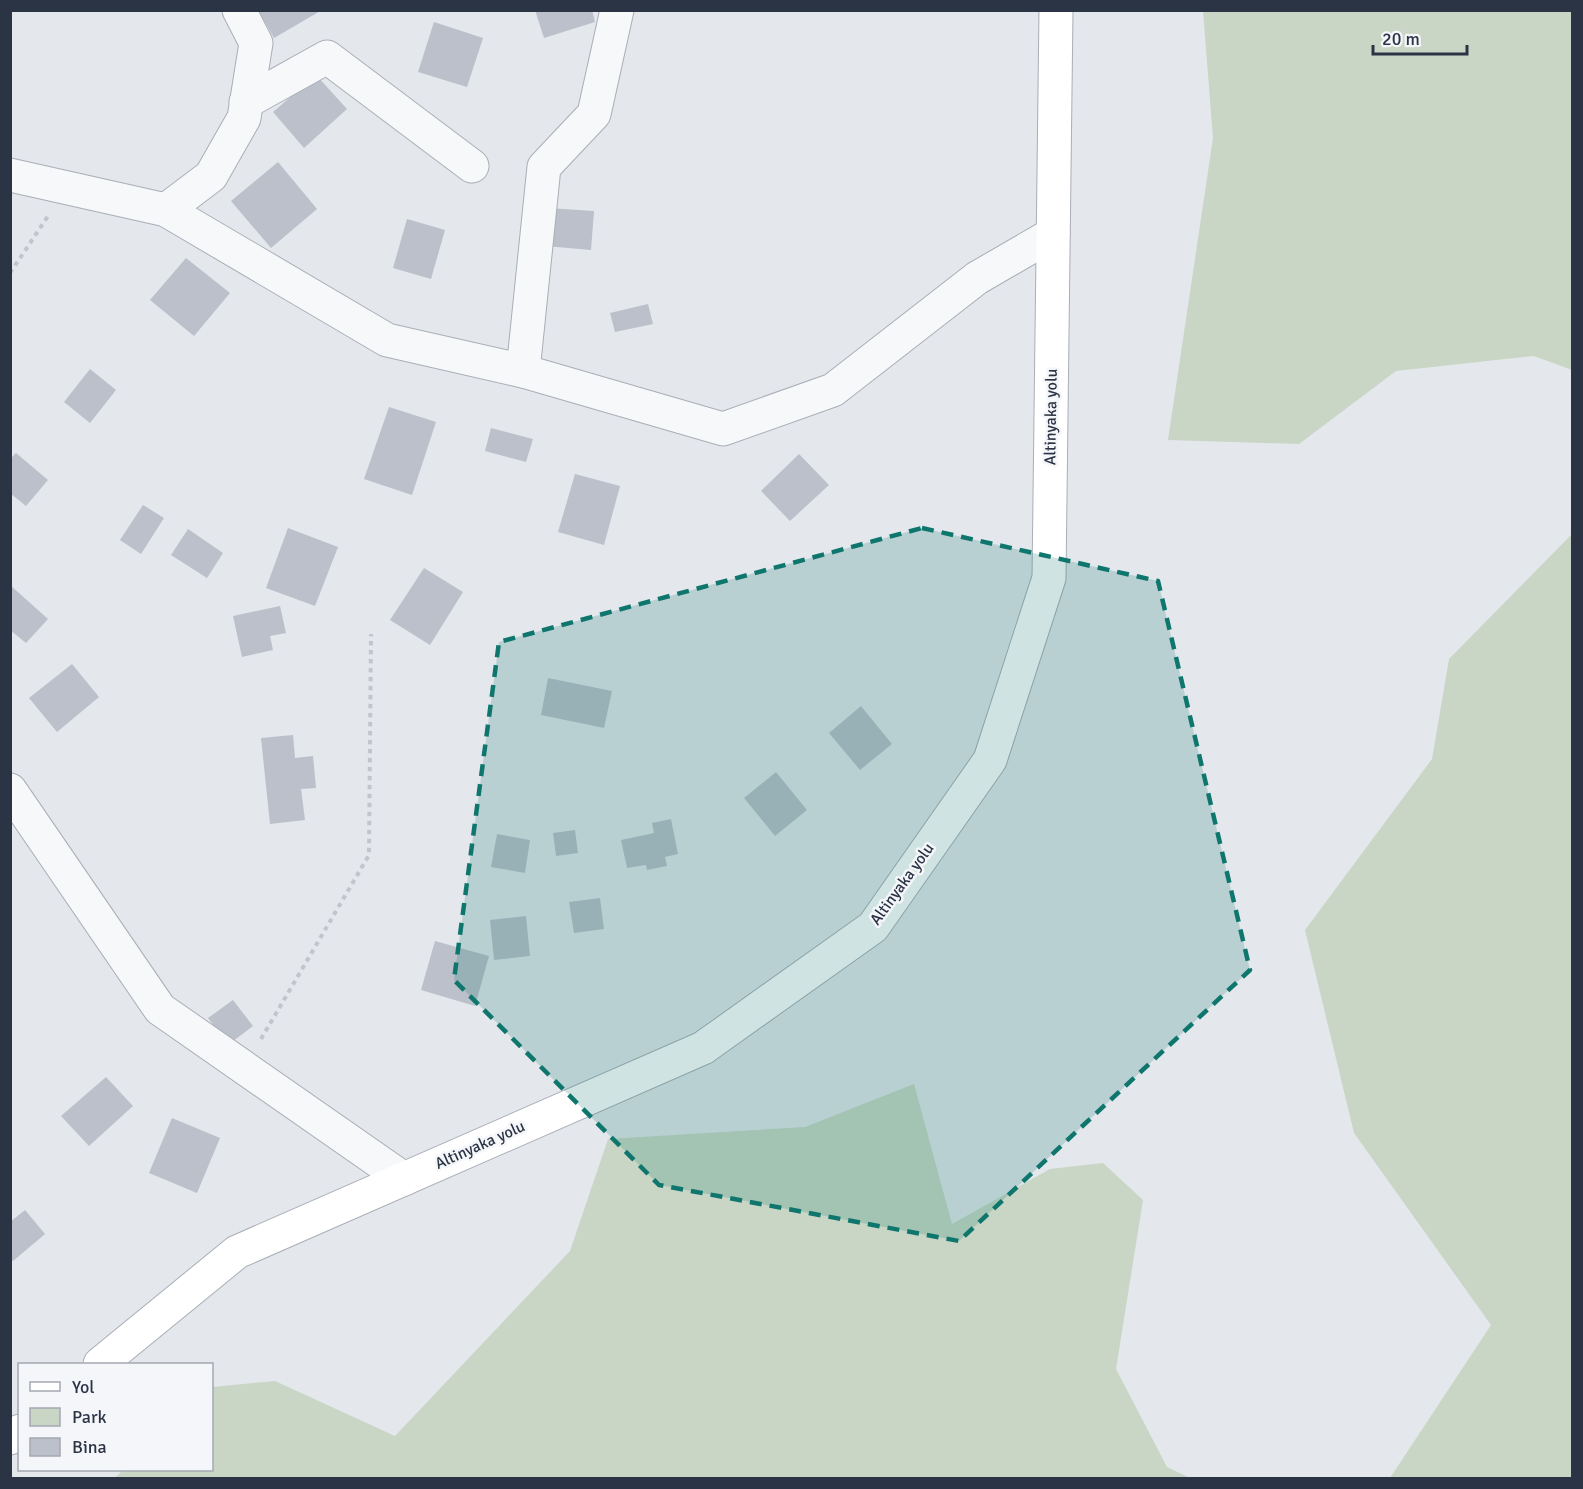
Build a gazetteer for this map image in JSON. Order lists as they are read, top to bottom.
{
  "streets": {
    "main road": ["Altinyaka yolu"]
  },
  "legend": ["Yol", "Park", "Bina"],
  "scale_bar": "20 m"
}
